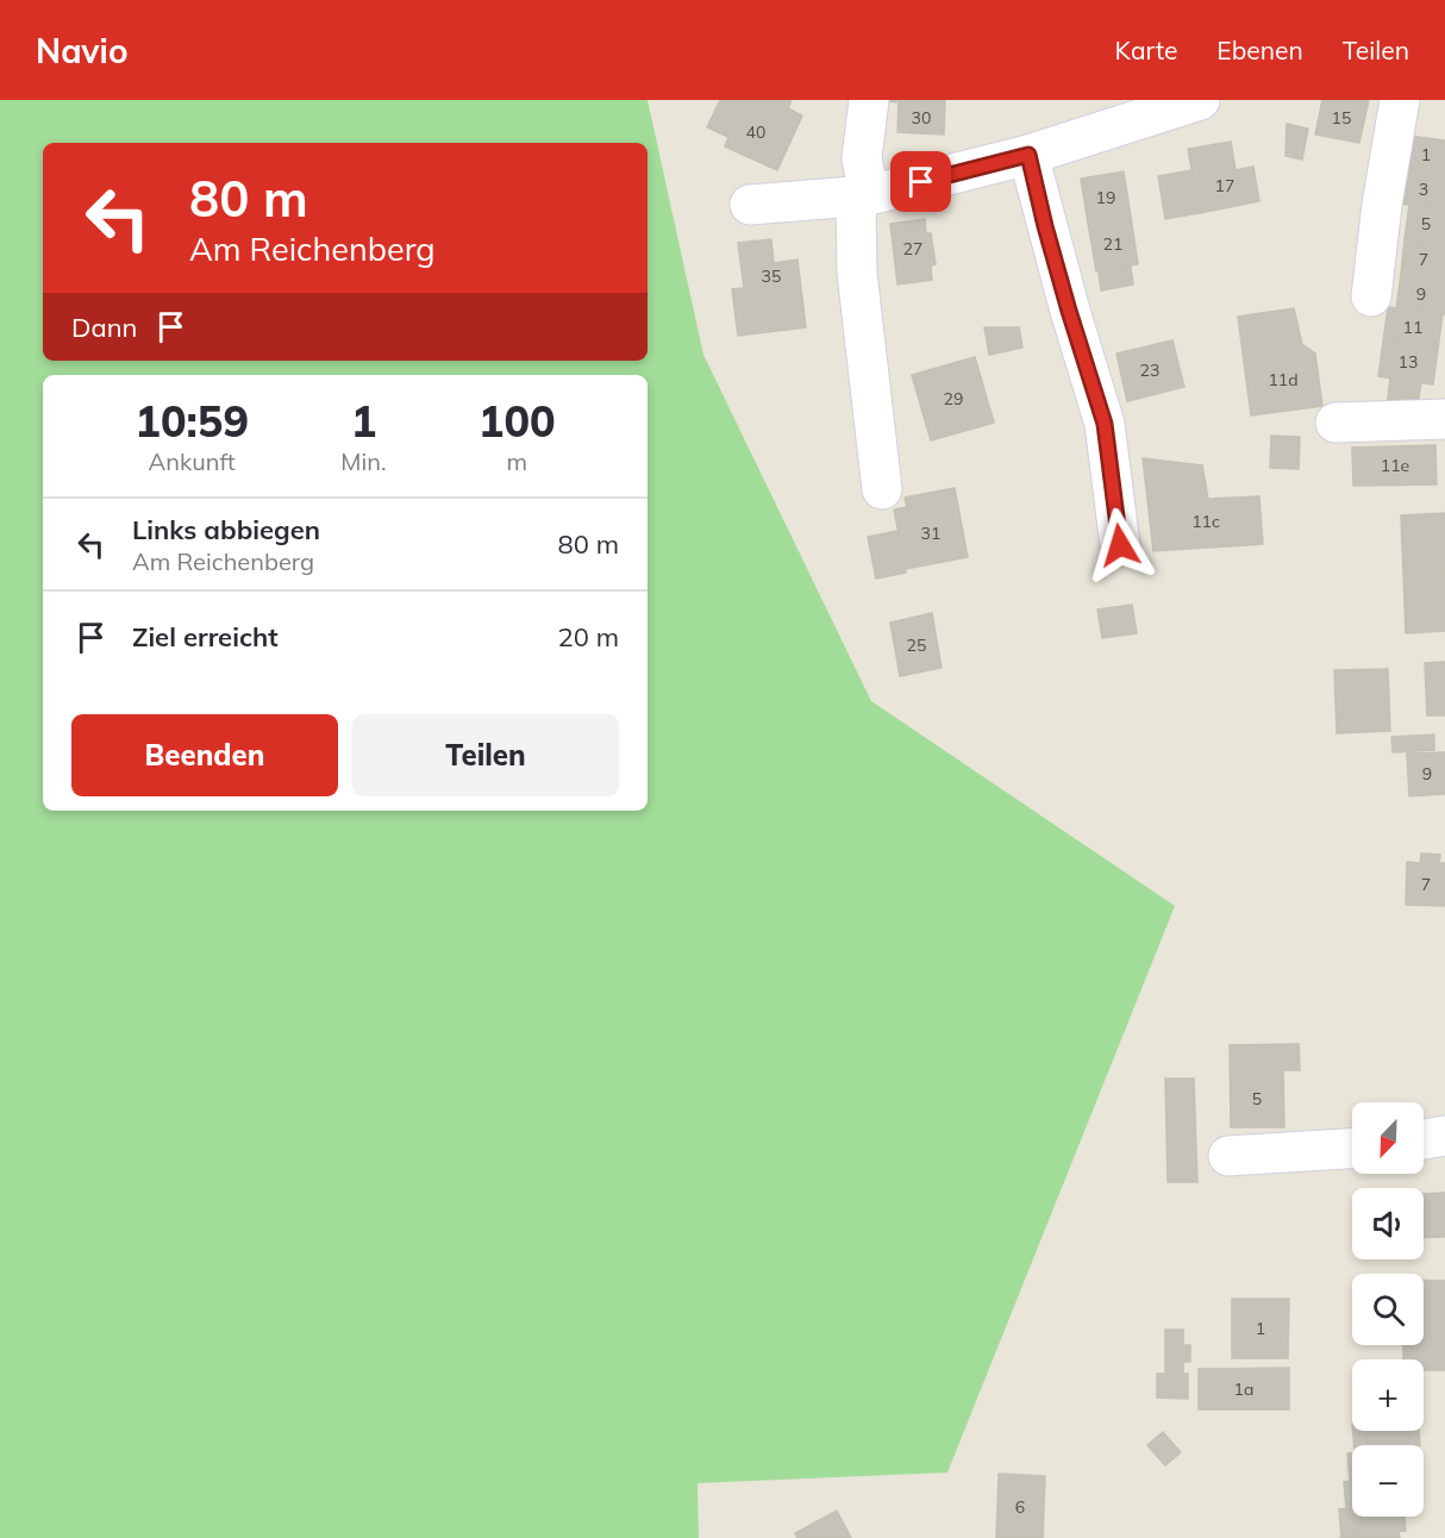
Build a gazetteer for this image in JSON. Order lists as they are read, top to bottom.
{
  "house_numbers": [
    "30",
    "15",
    "40",
    "1",
    "17",
    "3",
    "19",
    "5",
    "21",
    "27",
    "7",
    "35",
    "9",
    "11",
    "13",
    "23",
    "11d",
    "29",
    "11e",
    "11c",
    "31",
    "25",
    "9",
    "7",
    "5",
    "1",
    "1a",
    "6"
  ],
  "north": "bottom left",
  "page": {
    "header": "Navio",
    "nav": ["Karte", "Ebenen", "Teilen"],
    "turn": ["80 m", "Am Reichenberg"],
    "then": "Dann",
    "eta": [
      "10:59",
      "Ankunft",
      "1",
      "Min.",
      "100",
      "m"
    ],
    "list": [
      {
        "name": "Links abbiegen",
        "note": "Am Reichenberg",
        "value": "80 m"
      },
      {
        "name": "Ziel erreicht",
        "value": "20 m"
      }
    ],
    "buttons": ["Beenden", "Teilen"],
    "map_buttons": ["+", "−"]
  }
}
